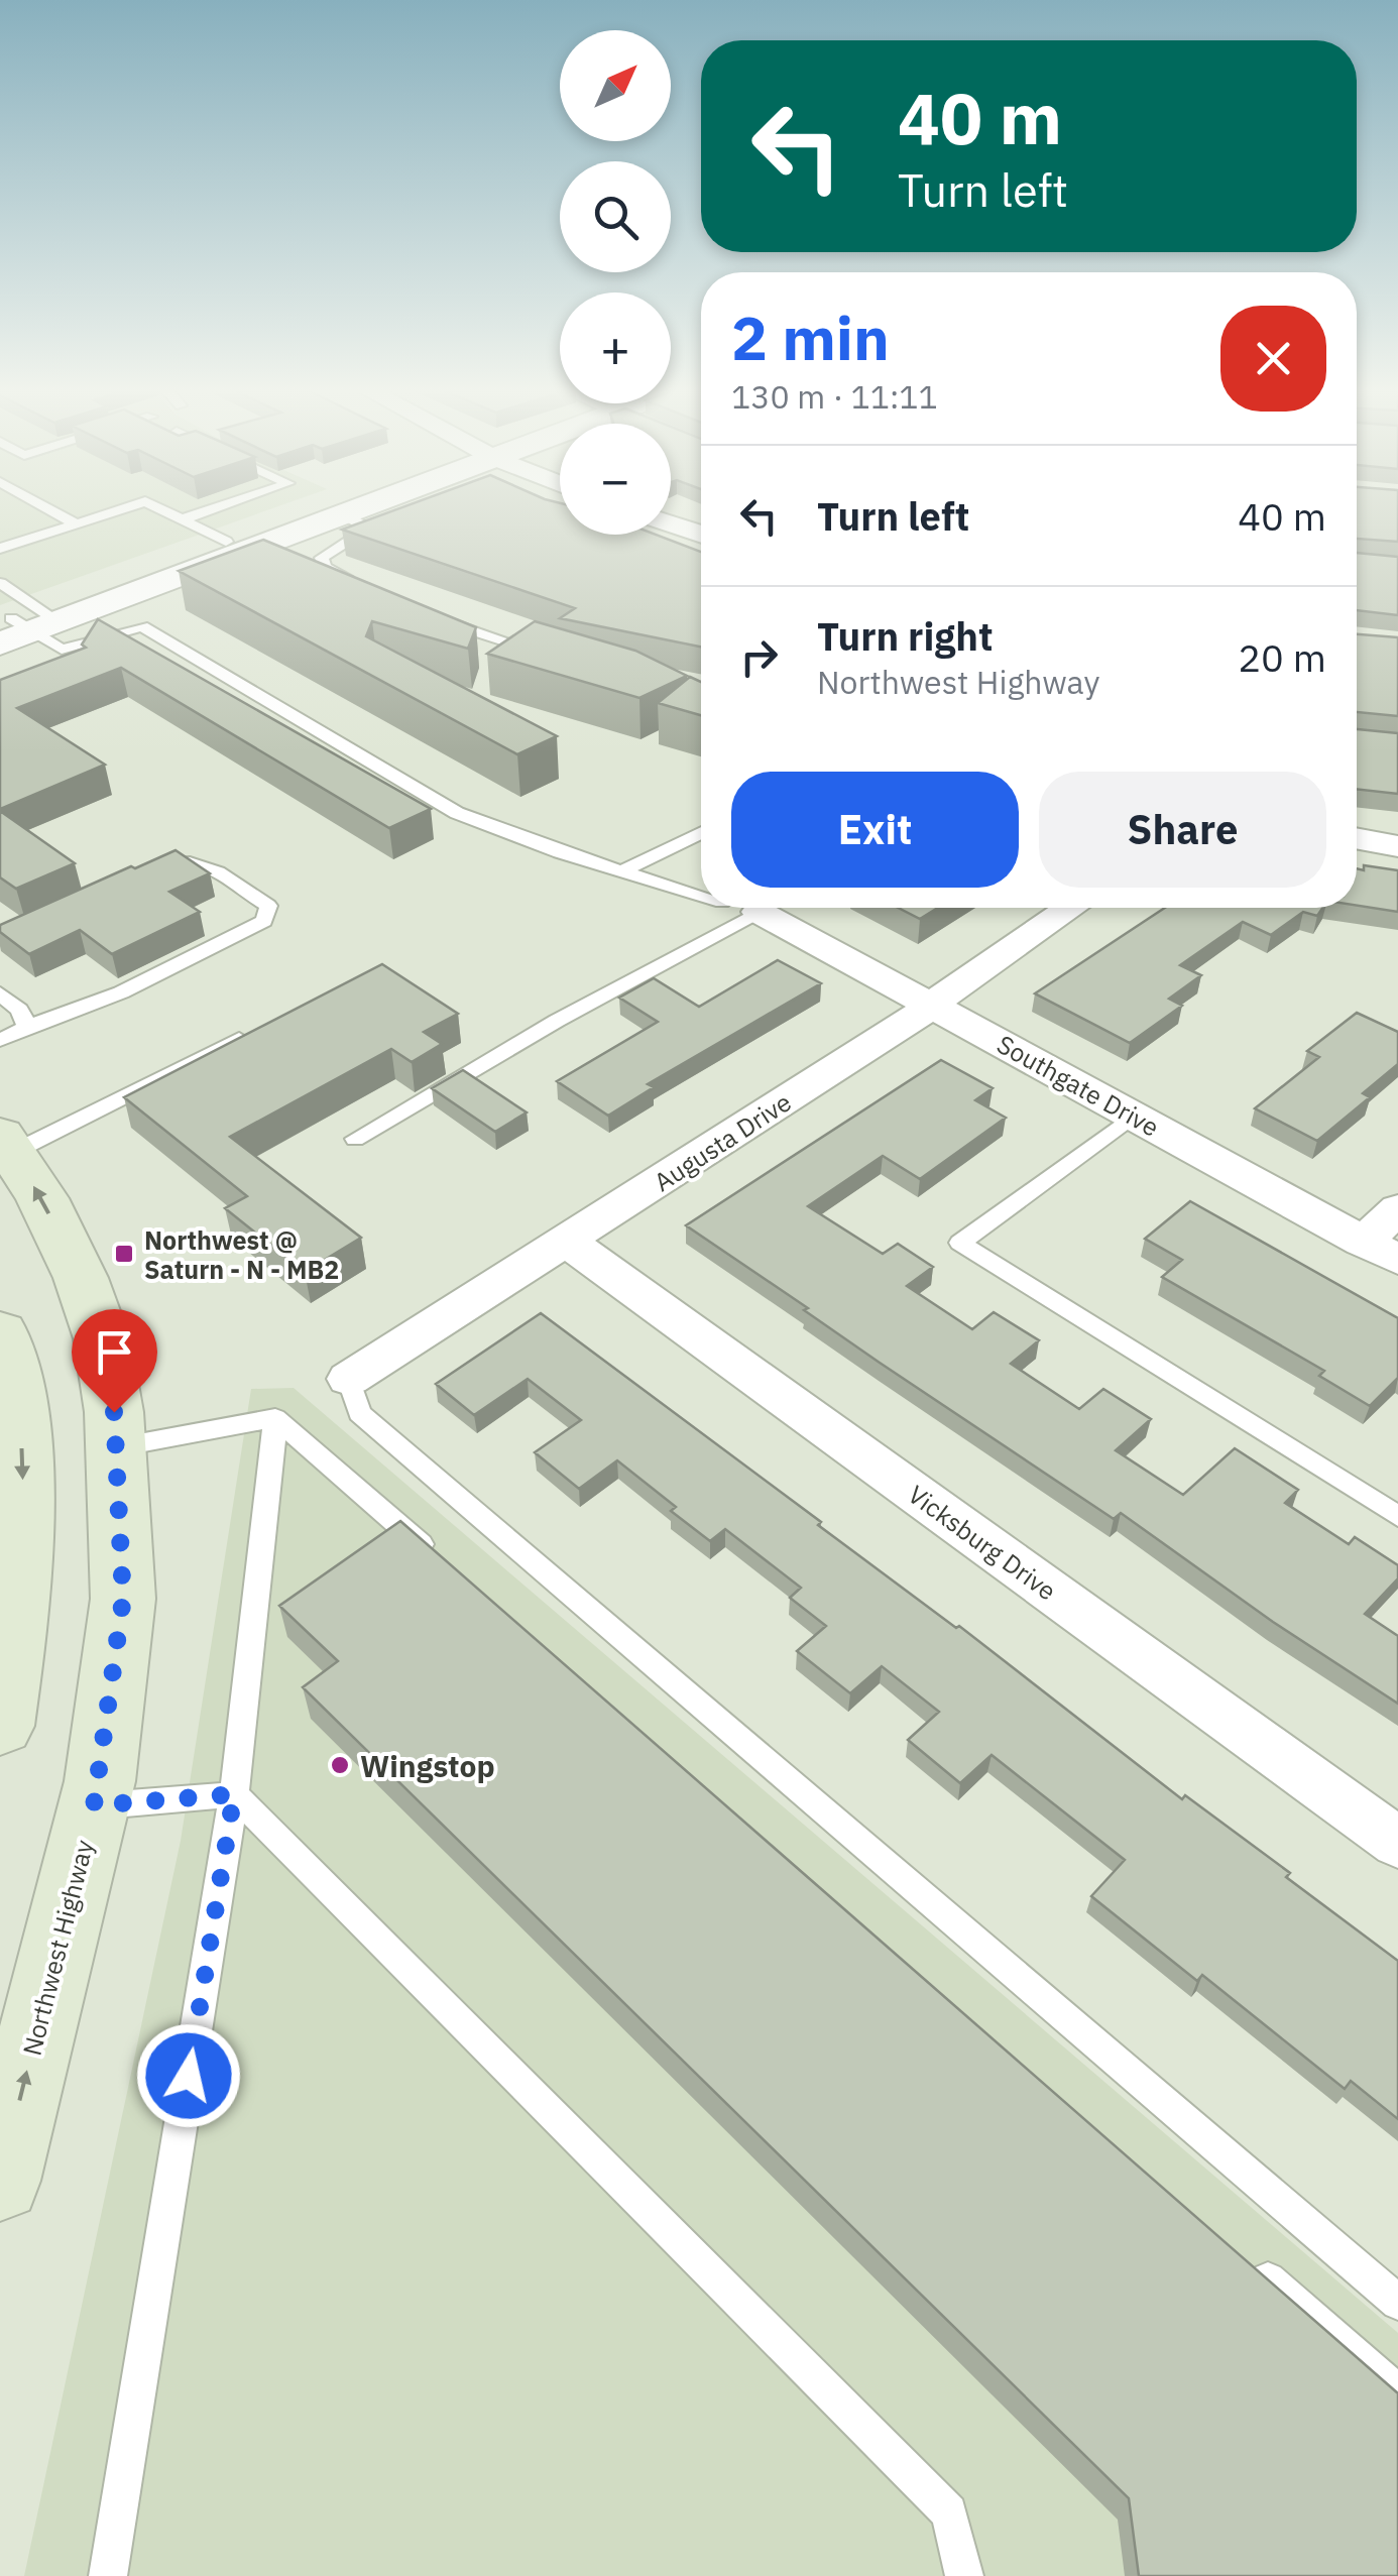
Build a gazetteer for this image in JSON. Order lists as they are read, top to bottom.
{
  "streets": {
    "main road": ["Northwest Highway"],
    "street": ["Southgate Drive", "Augusta Drive", "Vicksburg Drive"]
  },
  "crossings": [
    ["Southgate Drive", "Augusta Drive"],
    ["Augusta Drive", "Vicksburg Drive"]
  ],
  "one_way": ["Northwest Highway"],
  "places": {
    "transit": ["Northwest @ Saturn - N - MB2"],
    "other": ["Wingstop"]
  },
  "north": "top right",
  "page": {
    "map_buttons": ["+", "−"],
    "turn": ["40 m", "Turn left"],
    "heading": ["2 min", "130 m · 11:11"],
    "list": [
      {
        "name": "Turn left",
        "value": "40 m"
      },
      {
        "name": "Turn right",
        "note": "Northwest Highway",
        "value": "20 m"
      }
    ],
    "buttons": ["Exit", "Share"]
  }
}
